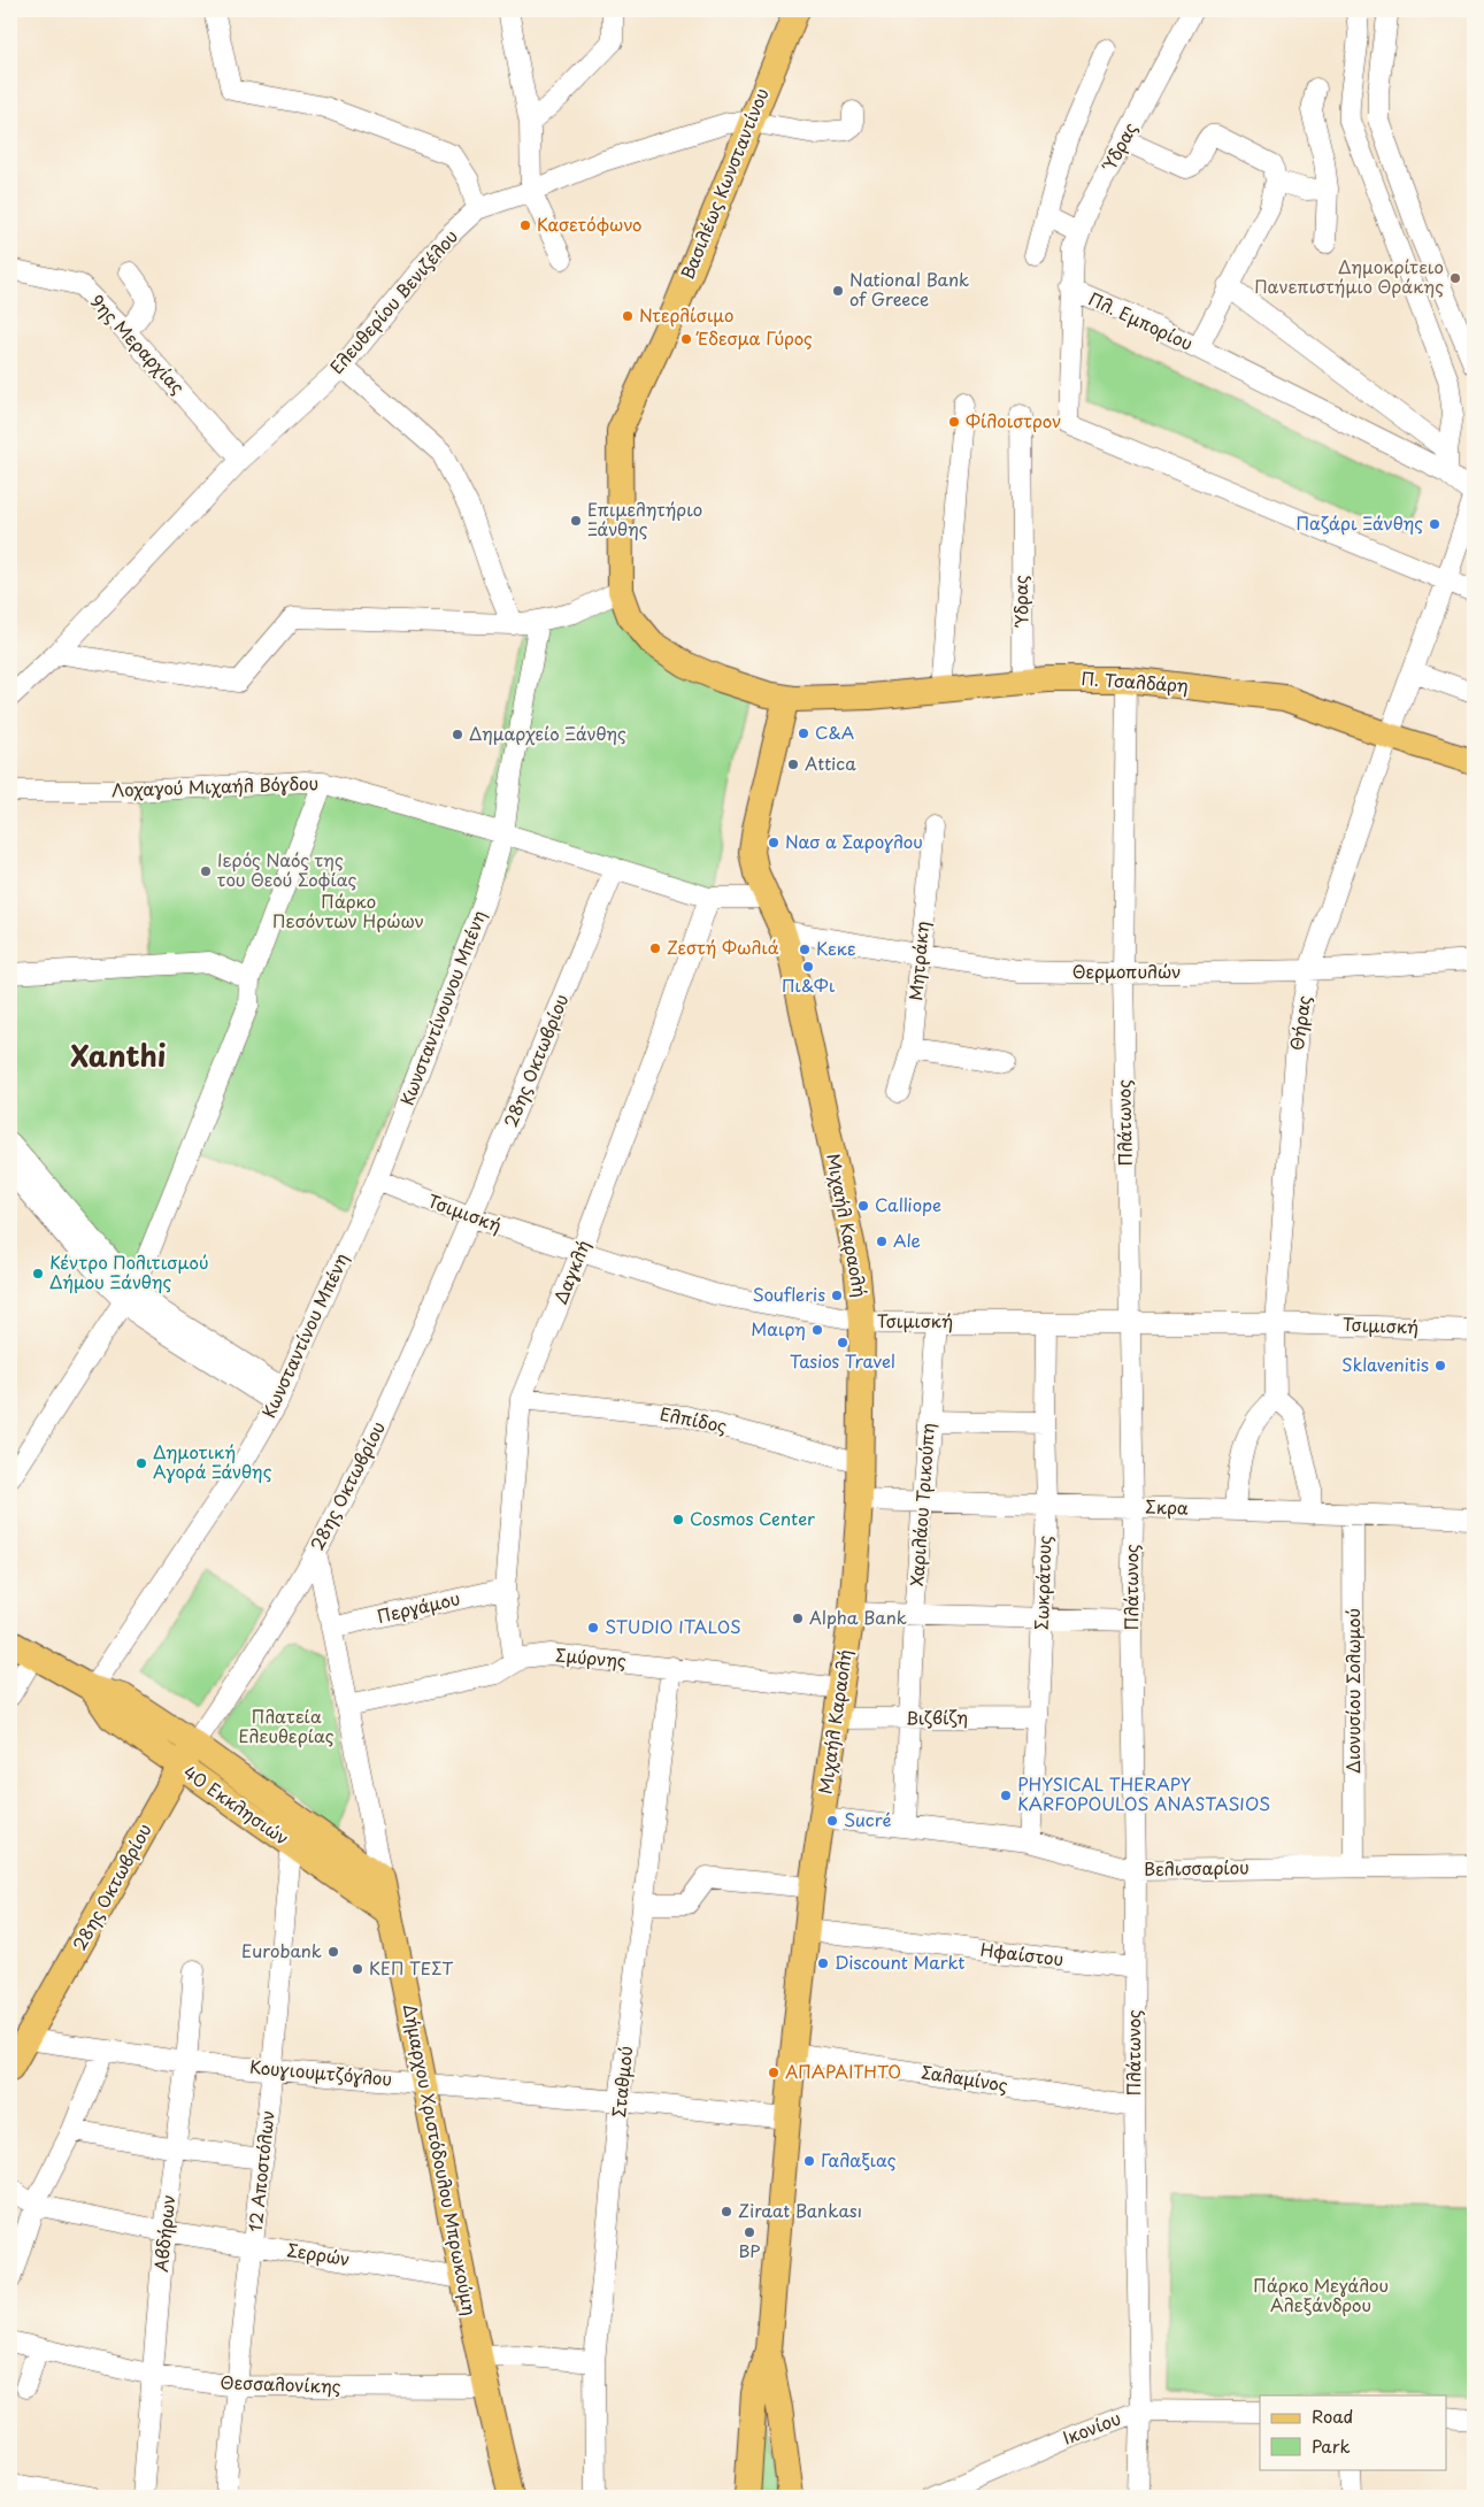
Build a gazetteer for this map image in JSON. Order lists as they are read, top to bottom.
{
  "streets": {
    "main road": [
      "Βασιλέως Κωνσταντίνου",
      "Π. Τσαλδάρη",
      "28ης Οκτωβρίου",
      "Μιχαήλ Καραολή",
      "40 Εκκλησιών",
      "Δήμαρχου Χριστόδουλου Μπρωκούμη"
    ],
    "street": [
      "Ύδρας",
      "Ελευθερίου Βενιζέλου",
      "Πλ. Εμπορίου",
      "9ης Μεραρχίας",
      "Λοχαγού Μιχαήλ Βόγδου",
      "Μητράκη",
      "Θερμοπυλών",
      "Κωνσταντίνουνου Μπένη",
      "Θήρας",
      "Πλάτωνος",
      "Τσιμισκή",
      "Δαγκλή",
      "Κωνσταντίνου Μπένη",
      "Ελπίδος",
      "Χαριλάου Τρικούπη",
      "Σκρα",
      "Σωκράτους",
      "Περγάμου",
      "Σμύρνης",
      "Διονυσίου Σολωμού",
      "Βιζβίζη",
      "Βελισσαρίου",
      "Ηφαίστου",
      "Κουγιουμτζόγλου",
      "Σαλαμίνος",
      "Σταθμού",
      "12 Αποστόλων",
      "Αβδήρων",
      "Σερρών",
      "Θεσσαλονίκης",
      "Ικονίου"
    ]
  },
  "crossings": [
    ["Ύδρας", "Πλ. Εμπορίου"],
    ["Ύδρας", "Π. Τσαλδάρη"],
    ["Βασιλέως Κωνσταντίνου", "Ελευθερίου Βενιζέλου"],
    ["Βασιλέως Κωνσταντίνου", "Π. Τσαλδάρη"],
    ["Βασιλέως Κωνσταντίνου", "Μιχαήλ Καραολή"],
    ["Ελευθερίου Βενιζέλου", "9ης Μεραρχίας"],
    ["Πλ. Εμπορίου", "Θήρας"],
    ["Π. Τσαλδάρη", "Θήρας"],
    ["Π. Τσαλδάρη", "Πλάτωνος"],
    ["Π. Τσαλδάρη", "Μιχαήλ Καραολή"],
    ["Λοχαγού Μιχαήλ Βόγδου", "Κωνσταντίνουνου Μπένη"],
    ["Λοχαγού Μιχαήλ Βόγδου", "28ης Οκτωβρίου"],
    ["Λοχαγού Μιχαήλ Βόγδου", "Μιχαήλ Καραολή"],
    ["Λοχαγού Μιχαήλ Βόγδου", "Δαγκλή"],
    ["Μητράκη", "Θερμοπυλών"],
    ["Θερμοπυλών", "Θήρας"],
    ["Θερμοπυλών", "Πλάτωνος"],
    ["Θερμοπυλών", "Μιχαήλ Καραολή"],
    ["Κωνσταντίνουνου Μπένη", "Τσιμισκή"],
    ["Κωνσταντίνουνου Μπένη", "Κωνσταντίνου Μπένη"],
    ["Θήρας", "Τσιμισκή"],
    ["28ης Οκτωβρίου", "Τσιμισκή"],
    ["28ης Οκτωβρίου", "40 Εκκλησιών"],
    ["28ης Οκτωβρίου", "Κουγιουμτζόγλου"],
    ["28ης Οκτωβρίου", "Δήμαρχου Χριστόδουλου Μπρωκούμη"],
    ["Πλάτωνος", "Τσιμισκή"],
    ["Πλάτωνος", "Σκρα"],
    ["Πλάτωνος", "Βελισσαρίου"],
    ["Πλάτωνος", "Ηφαίστου"],
    ["Πλάτωνος", "Σαλαμίνος"],
    ["Πλάτωνος", "Ικονίου"],
    ["Τσιμισκή", "Μιχαήλ Καραολή"],
    ["Τσιμισκή", "Δαγκλή"],
    ["Τσιμισκή", "Κωνσταντίνου Μπένη"],
    ["Τσιμισκή", "Χαριλάου Τρικούπη"],
    ["Τσιμισκή", "Σωκράτους"],
    ["Μιχαήλ Καραολή", "Ελπίδος"],
    ["Μιχαήλ Καραολή", "Σκρα"],
    ["Μιχαήλ Καραολή", "Σμύρνης"],
    ["Μιχαήλ Καραολή", "Βιζβίζη"],
    ["Μιχαήλ Καραολή", "Βελισσαρίου"],
    ["Μιχαήλ Καραολή", "Ηφαίστου"],
    ["Μιχαήλ Καραολή", "Κουγιουμτζόγλου"],
    ["Μιχαήλ Καραολή", "Σαλαμίνος"],
    ["Δαγκλή", "Ελπίδος"],
    ["Δαγκλή", "Περγάμου"],
    ["Δαγκλή", "Σμύρνης"],
    ["Κωνσταντίνου Μπένη", "40 Εκκλησιών"],
    ["Χαριλάου Τρικούπη", "Σκρα"],
    ["Χαριλάου Τρικούπη", "Βιζβίζη"],
    ["Χαριλάου Τρικούπη", "Βελισσαρίου"],
    ["Σκρα", "Σωκράτους"],
    ["Σκρα", "Διονυσίου Σολωμού"],
    ["Σωκράτους", "Βιζβίζη"],
    ["Σωκράτους", "Βελισσαρίου"],
    ["Περγάμου", "Δήμαρχου Χριστόδουλου Μπρωκούμη"],
    ["Σμύρνης", "Σταθμού"],
    ["Σμύρνης", "Δήμαρχου Χριστόδουλου Μπρωκούμη"],
    ["Διονυσίου Σολωμού", "Βελισσαρίου"],
    ["40 Εκκλησιών", "Δήμαρχου Χριστόδουλου Μπρωκούμη"],
    ["40 Εκκλησιών", "12 Αποστόλων"],
    ["Κουγιουμτζόγλου", "Σταθμού"],
    ["Κουγιουμτζόγλου", "Δήμαρχου Χριστόδουλου Μπρωκούμη"],
    ["Κουγιουμτζόγλου", "12 Αποστόλων"],
    ["Κουγιουμτζόγλου", "Αβδήρων"],
    ["Δήμαρχου Χριστόδουλου Μπρωκούμη", "Σερρών"],
    ["Δήμαρχου Χριστόδουλου Μπρωκούμη", "Θεσσαλονίκης"],
    ["12 Αποστόλων", "Σερρών"],
    ["12 Αποστόλων", "Θεσσαλονίκης"],
    ["Αβδήρων", "Σερρών"],
    ["Αβδήρων", "Θεσσαλονίκης"]
  ],
  "districts": ["Xanthi"],
  "parks": ["Πάρκο Πεσόντων Ηρώων", "Πλατεία Ελευθερίας", "Πάρκο Μεγάλου Αλεξάνδρου"],
  "places": [
    "Κασετόφωνο",
    "Δημοκρίτειο Πανεπιστήμιο Θράκης",
    "National Bank of Greece",
    "Ντερλίσιμο",
    "Έδεσμα Γύρος",
    "Φίλοιστρον",
    "Επιμελητήριο Ξάνθης",
    "Παζάρι Ξάνθης",
    "C&A",
    "Δημαρχείο Ξάνθης",
    "Attica",
    "Νασ α Σαρογλου",
    "Ιερός Ναός της του Θεού Σοφίας",
    "Ζεστή Φωλιά",
    "Κεκε",
    "Πι&Φι",
    "Calliope",
    "Ale",
    "Κέντρο Πολιτισμού Δήμου Ξάνθης",
    "Soufleris",
    "Μαιρη",
    "Tasios Travel",
    "Sklavenitis",
    "Δημοτική Αγορά Ξάνθης",
    "Cosmos Center",
    "Alpha Bank",
    "STUDIO ITALOS",
    "PHYSICAL THERAPY KARFOPOULOS ANASTASIOS",
    "Sucré",
    "Eurobank",
    "Discount Markt",
    "ΚΕΠ ΤΕΣΤ",
    "ΑΠΑΡΑΙΤΗΤΟ",
    "Γαλαξιας",
    "Ziraat Bankası",
    "BP"
  ],
  "legend": ["Road", "Park"]
}
